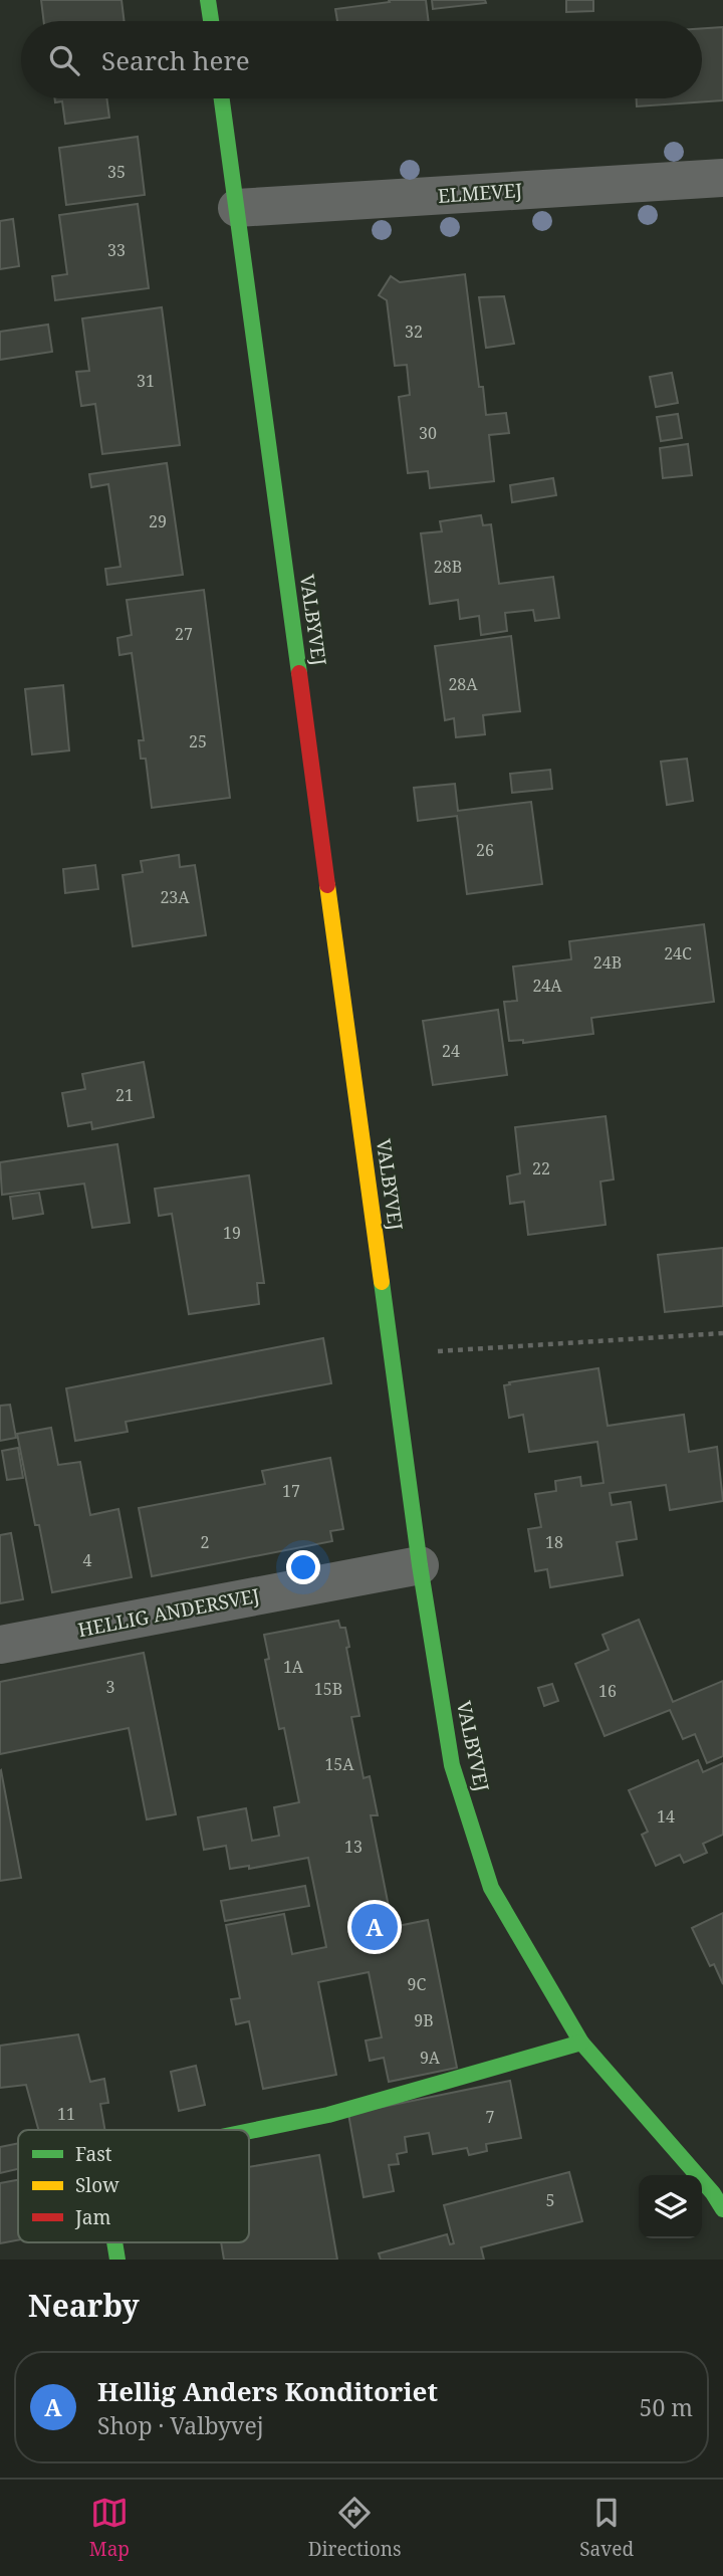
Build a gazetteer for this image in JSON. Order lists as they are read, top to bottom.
{
  "streets": {
    "street": ["ELMEVEJ", "VALBYVEJ", "HELLIG ANDERSVEJ"]
  },
  "crossings": [
    ["ELMEVEJ", "VALBYVEJ"],
    ["VALBYVEJ", "HELLIG ANDERSVEJ"]
  ],
  "house_numbers": [
    "35",
    "33",
    "32",
    "31",
    "30",
    "29",
    "28B",
    "27",
    "28A",
    "25",
    "26",
    "23A",
    "24C",
    "24B",
    "24A",
    "24",
    "21",
    "22",
    "19",
    "17",
    "2",
    "18",
    "4",
    "1A",
    "3",
    "15B",
    "16",
    "15A",
    "14",
    "13",
    "9C",
    "9B",
    "9A",
    "11",
    "7",
    "5"
  ],
  "legend": ["Fast", "Slow", "Jam"],
  "page": {
    "search": "Search here",
    "pins": "A",
    "heading": "Nearby",
    "list": [
      {
        "mark": "A",
        "name": "Hellig Anders Konditoriet",
        "note": "Shop · Valbyvej",
        "value": "50 m"
      }
    ],
    "nav": ["Map", "Directions", "Saved"]
  }
}
